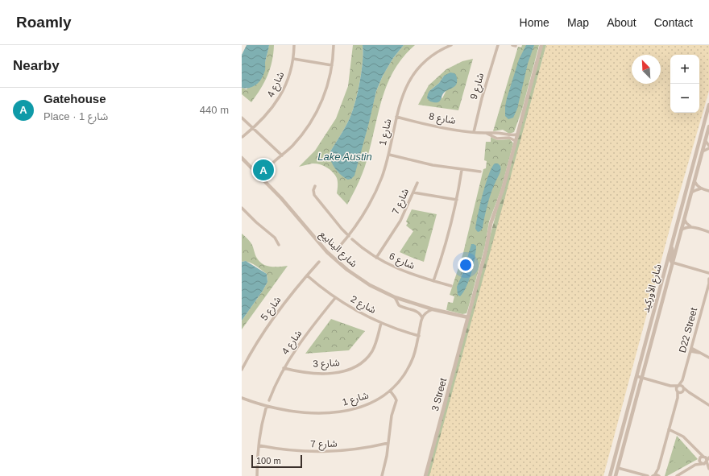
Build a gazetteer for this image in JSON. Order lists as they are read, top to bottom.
{
  "streets": {
    "street": [
      "شارع 4",
      "شارع 9",
      "شارع 8",
      "شارع 1",
      "شارع 7",
      "شارع الينابيع",
      "شارع 6",
      "شارع الأوركيد",
      "شارع 2",
      "شارع 5",
      "D22 Street",
      "شارع 3",
      "3 Street"
    ]
  },
  "crossings": [
    ["شارع 4", "شارع 2"],
    ["شارع 4", "شارع 3"],
    ["شارع 9", "شارع 8"],
    ["شارع 8", "شارع 1"],
    ["شارع 8", "3 Street"],
    ["شارع 1", "شارع 2"],
    ["شارع 7", "شارع 6"],
    ["شارع الينابيع", "3 Street"],
    ["شارع 2", "شارع 5"],
    ["شارع 2", "شارع 3"]
  ],
  "water": ["Lake Austin"],
  "scale_bar": "100 m",
  "north": "top left",
  "page": {
    "header": "Roamly",
    "nav": [
      "Home",
      "Map",
      "About",
      "Contact"
    ],
    "heading": "Nearby",
    "map_buttons": ["+", "−"],
    "list": [
      {
        "mark": "A",
        "name": "Gatehouse",
        "note": "Place · شارع 1",
        "value": "440 m"
      }
    ],
    "pins": "A",
    "scale": "100 m"
  }
}
